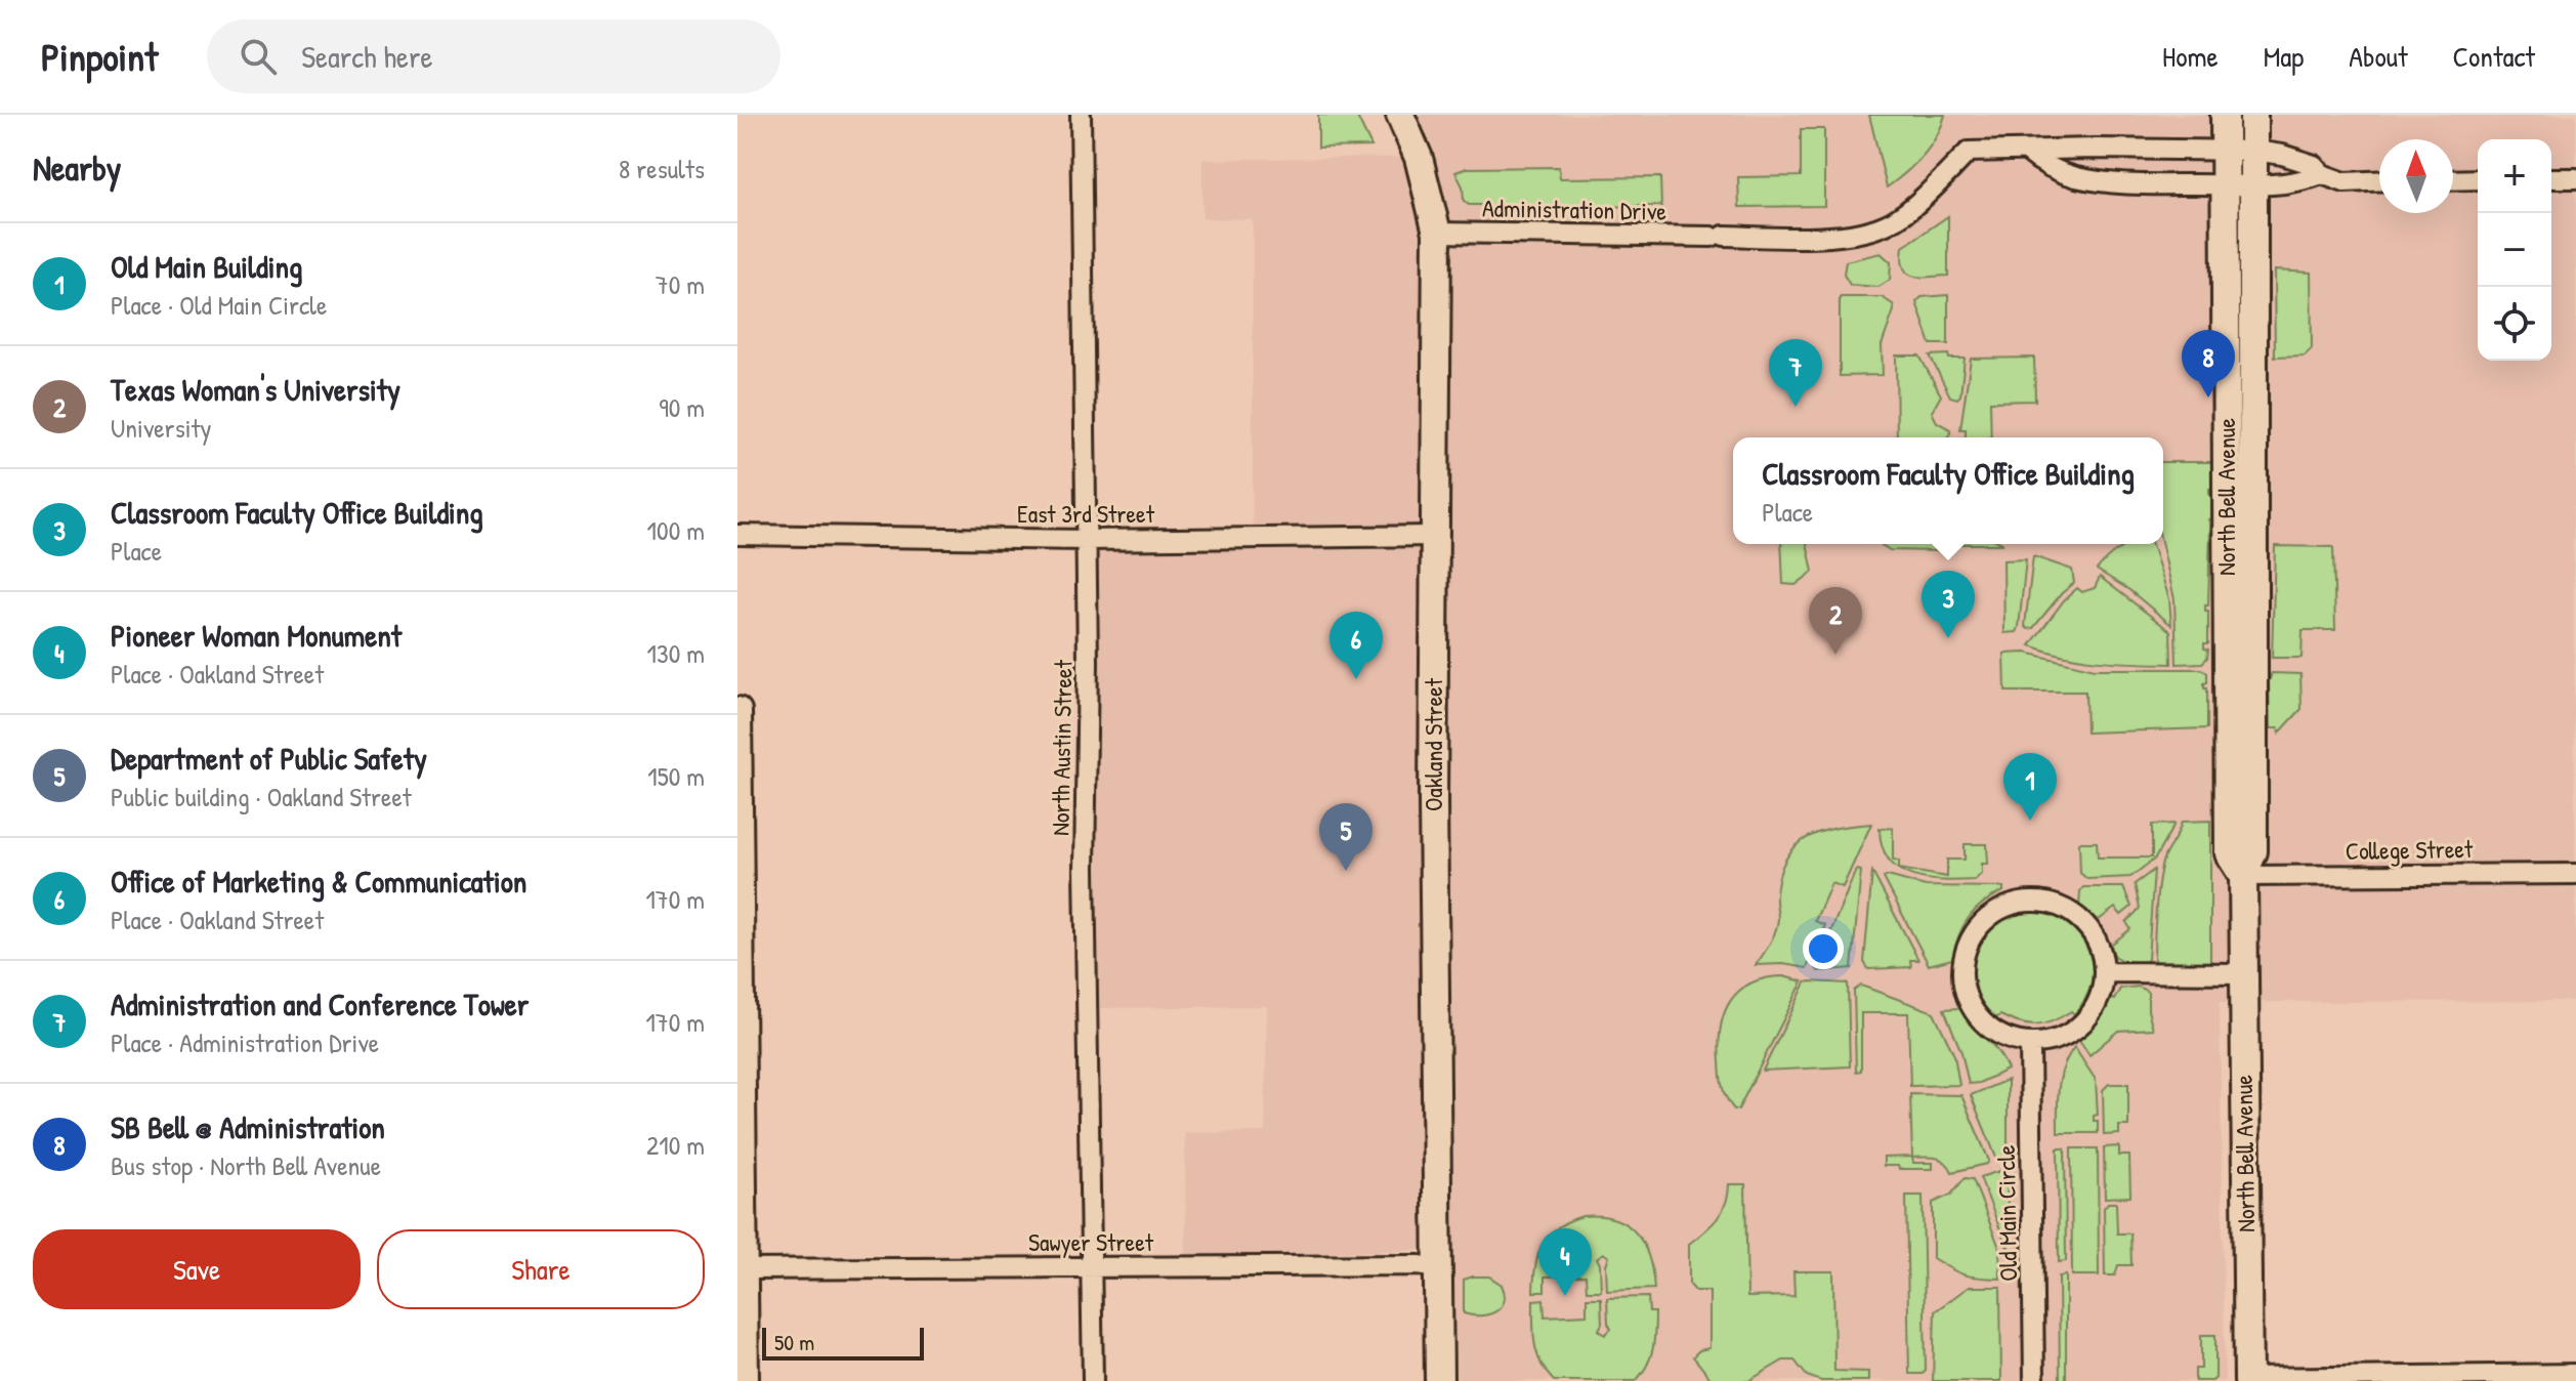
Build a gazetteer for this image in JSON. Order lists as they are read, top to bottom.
{
  "streets": {
    "main road": ["North Bell Avenue", "Oakland Street"],
    "street": [
      "Administration Drive",
      "East 3rd Street",
      "North Austin Street",
      "College Street",
      "Old Main Circle",
      "Sawyer Street"
    ]
  },
  "crossings": [
    ["Administration Drive", "North Bell Avenue"],
    ["Administration Drive", "Oakland Street"],
    ["North Bell Avenue", "College Street"],
    ["East 3rd Street", "Oakland Street"],
    ["East 3rd Street", "North Austin Street"],
    ["Oakland Street", "Sawyer Street"],
    ["North Austin Street", "Sawyer Street"]
  ],
  "scale_bar": "50 m",
  "north": "top",
  "page": {
    "header": "Pinpoint",
    "search": "Search here",
    "nav": [
      "Home",
      "Map",
      "About",
      "Contact"
    ],
    "heading": ["Nearby", "8 results"],
    "map_buttons": ["+", "−"],
    "list": [
      {
        "mark": "1",
        "name": "Old Main Building",
        "note": "Place · Old Main Circle",
        "value": "70 m"
      },
      {
        "mark": "2",
        "name": "Texas Woman's University",
        "note": "University",
        "value": "90 m"
      },
      {
        "mark": "3",
        "name": "Classroom Faculty Office Building",
        "note": "Place",
        "value": "100 m"
      },
      {
        "mark": "4",
        "name": "Pioneer Woman Monument",
        "note": "Place · Oakland Street",
        "value": "130 m"
      },
      {
        "mark": "5",
        "name": "Department of Public Safety",
        "note": "Public building · Oakland Street",
        "value": "150 m"
      },
      {
        "mark": "6",
        "name": "Office of Marketing & Communication",
        "note": "Place · Oakland Street",
        "value": "170 m"
      },
      {
        "mark": "7",
        "name": "Administration and Conference Tower",
        "note": "Place · Administration Drive",
        "value": "170 m"
      },
      {
        "mark": "8",
        "name": "SB Bell @ Administration",
        "note": "Bus stop · North Bell Avenue",
        "value": "210 m"
      }
    ],
    "pins": [
      "8",
      "7",
      "3",
      "2",
      "6",
      "1",
      "5",
      "4"
    ],
    "popup": ["Classroom Faculty Office Building", "Place"],
    "buttons": ["Save", "Share"],
    "scale": "50 m"
  }
}
